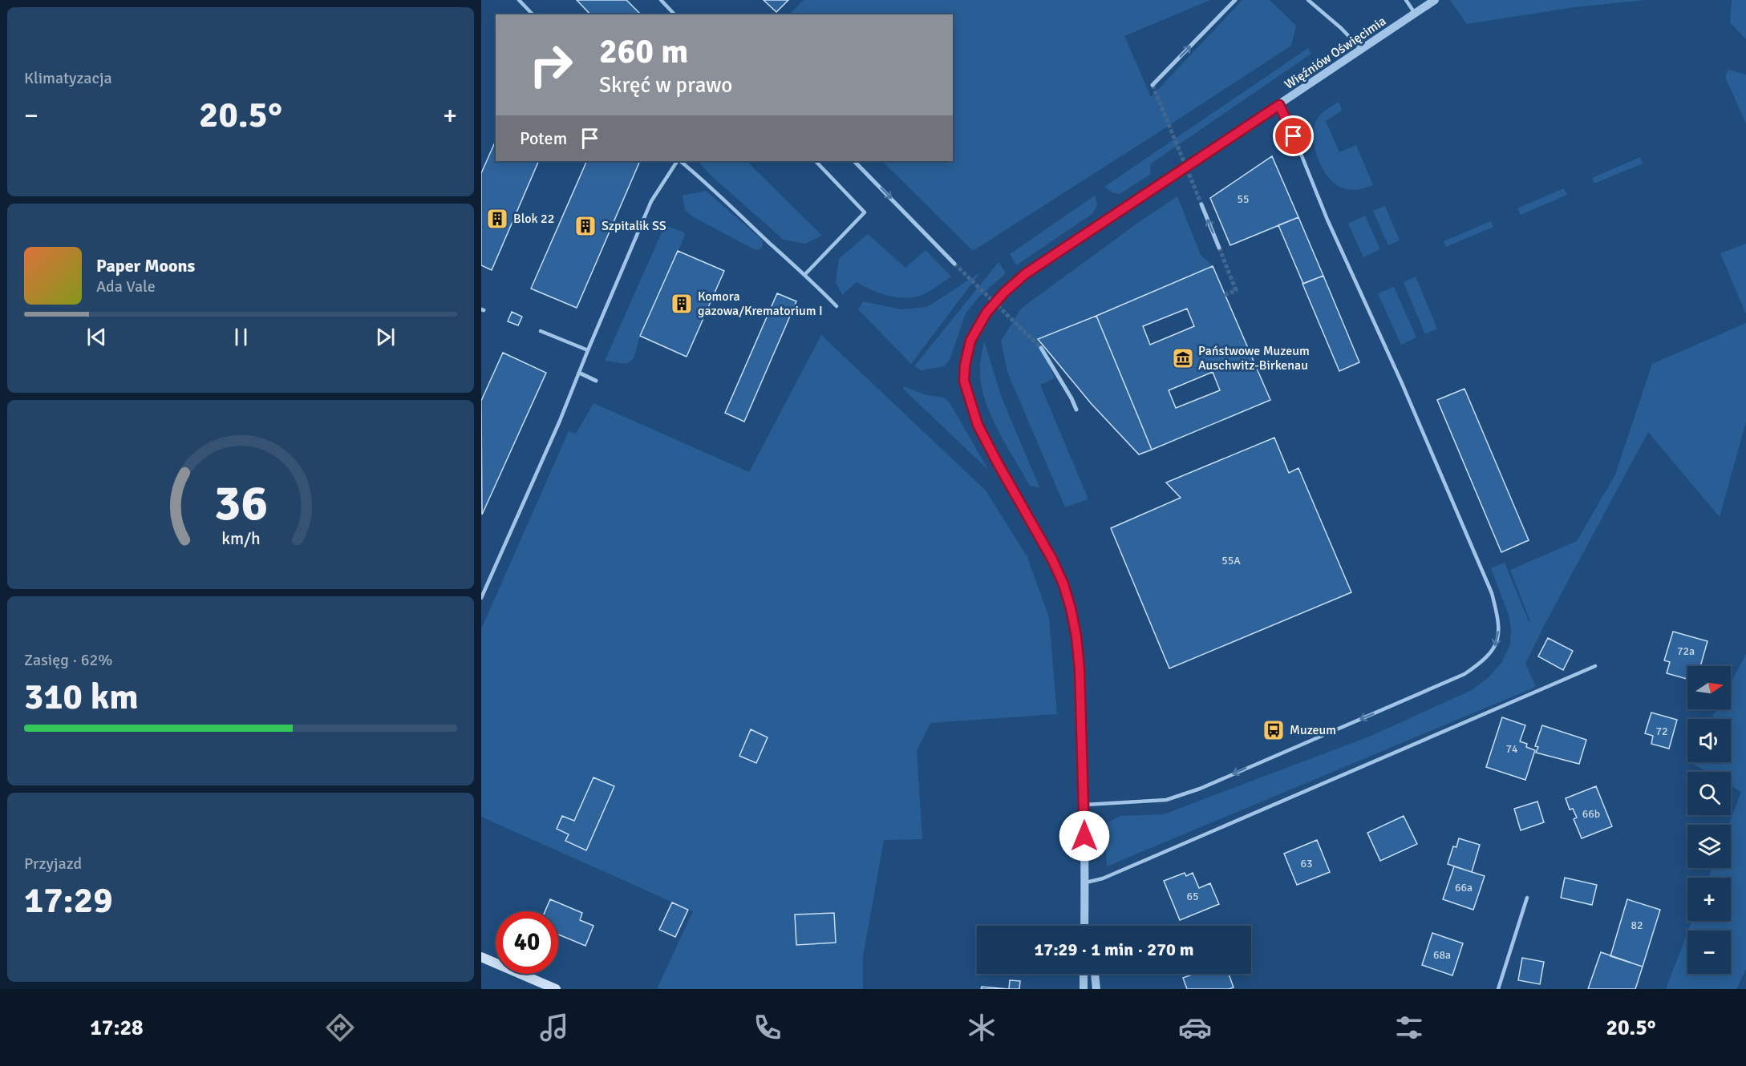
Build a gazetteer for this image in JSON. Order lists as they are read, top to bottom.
{
  "streets": {
    "street": ["Więźniów Oświęcimia"]
  },
  "places": {
    "building": ["Blok 22", "Szpitalik SS", "Komora gazowa/Krematorium I"],
    "museum": ["Państwowe Muzeum Auschwitz-Birkenau"],
    "bus stop": ["Muzeum"]
  },
  "house_numbers": [
    "55",
    "55A",
    "72a",
    "72",
    "74",
    "66b",
    "63",
    "66a",
    "65",
    "82",
    "68a"
  ],
  "north": "right",
  "page": {
    "tile": [
      "Klimatyzacja",
      ["Zasięg · 62%", "310 km"],
      ["Przyjazd", "17:29"]
    ],
    "turn": ["260 m", "Skręć w prawo"],
    "heat": ["−", "20.5°", "+"],
    "then": "Potem",
    "song": ["Paper Moons", "Ada Vale"],
    "map_buttons": ["+", "−"],
    "limit": "40",
    "trip": "17:29 · 1 min · 270 m",
    "tabs": ["17:28", "20.5°"],
    "gauge": ["36", "km/h"]
  }
}
